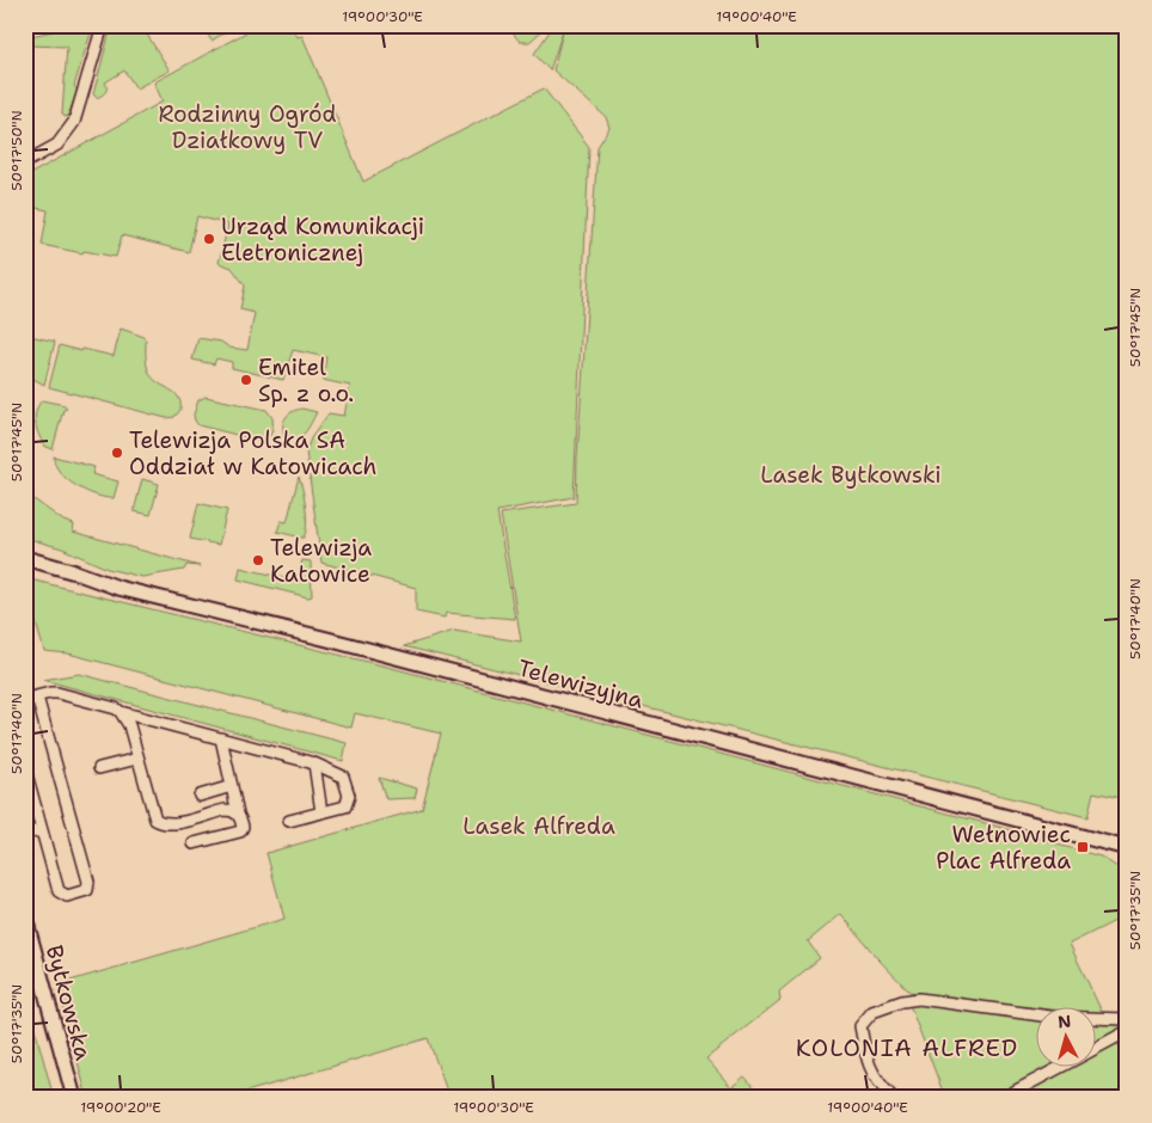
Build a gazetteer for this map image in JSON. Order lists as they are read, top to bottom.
{
  "streets": {
    "street": ["Telewizyjna", "Bytkowska"]
  },
  "districts": ["KOLONIA ALFRED"],
  "parks": ["Rodzinny Ogród Działkowy TV", "Lasek Bytkowski", "Lasek Alfreda"],
  "places": {
    "other": [
      "Urząd Komunikacji Eletronicznej",
      "Emitel Sp. z o.o.",
      "Telewizja Polska SA Oddział w Katowicach",
      "Telewizja Katowice"
    ],
    "transit": ["Wełnowiec Plac Alfreda"]
  },
  "north": "top",
  "coordinates": [
    "19°00'30\"E",
    "19°00'40\"E",
    "50°17'50\"N",
    "50°17'45\"N",
    "50°17'40\"N",
    "50°17'35\"N",
    "19°00'20\"E"
  ]
}
